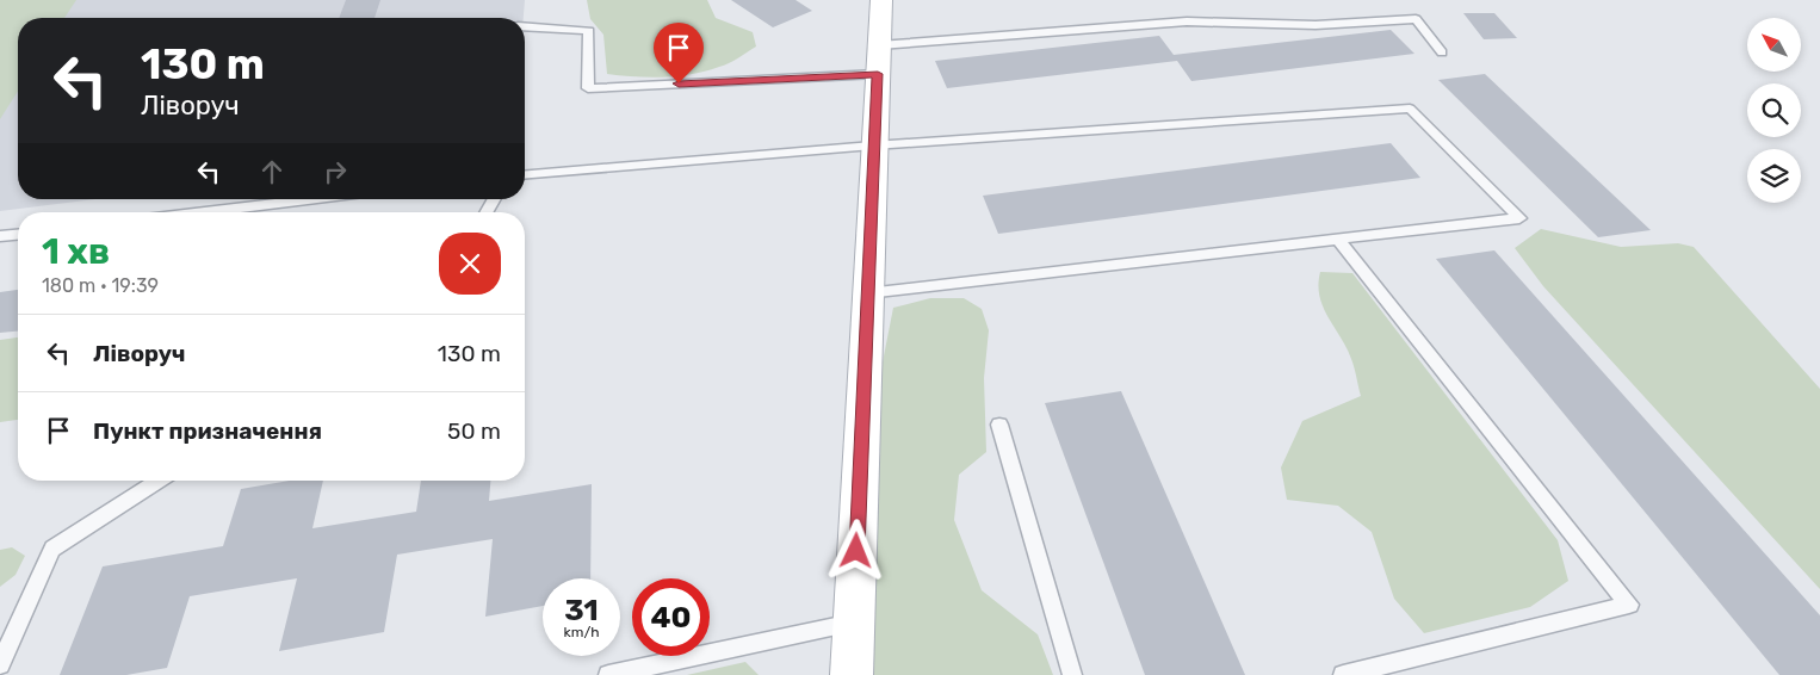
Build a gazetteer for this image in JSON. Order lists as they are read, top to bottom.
{
  "north": "top left",
  "page": {
    "turn": ["130 m", "Ліворуч"],
    "heading": ["1 хв", "180 m · 19:39"],
    "list": [
      {
        "name": "Ліворуч",
        "value": "130 m"
      },
      {
        "name": "Пункт призначення",
        "value": "50 m"
      }
    ],
    "speed": "31 km/h",
    "limit": "40"
  }
}
